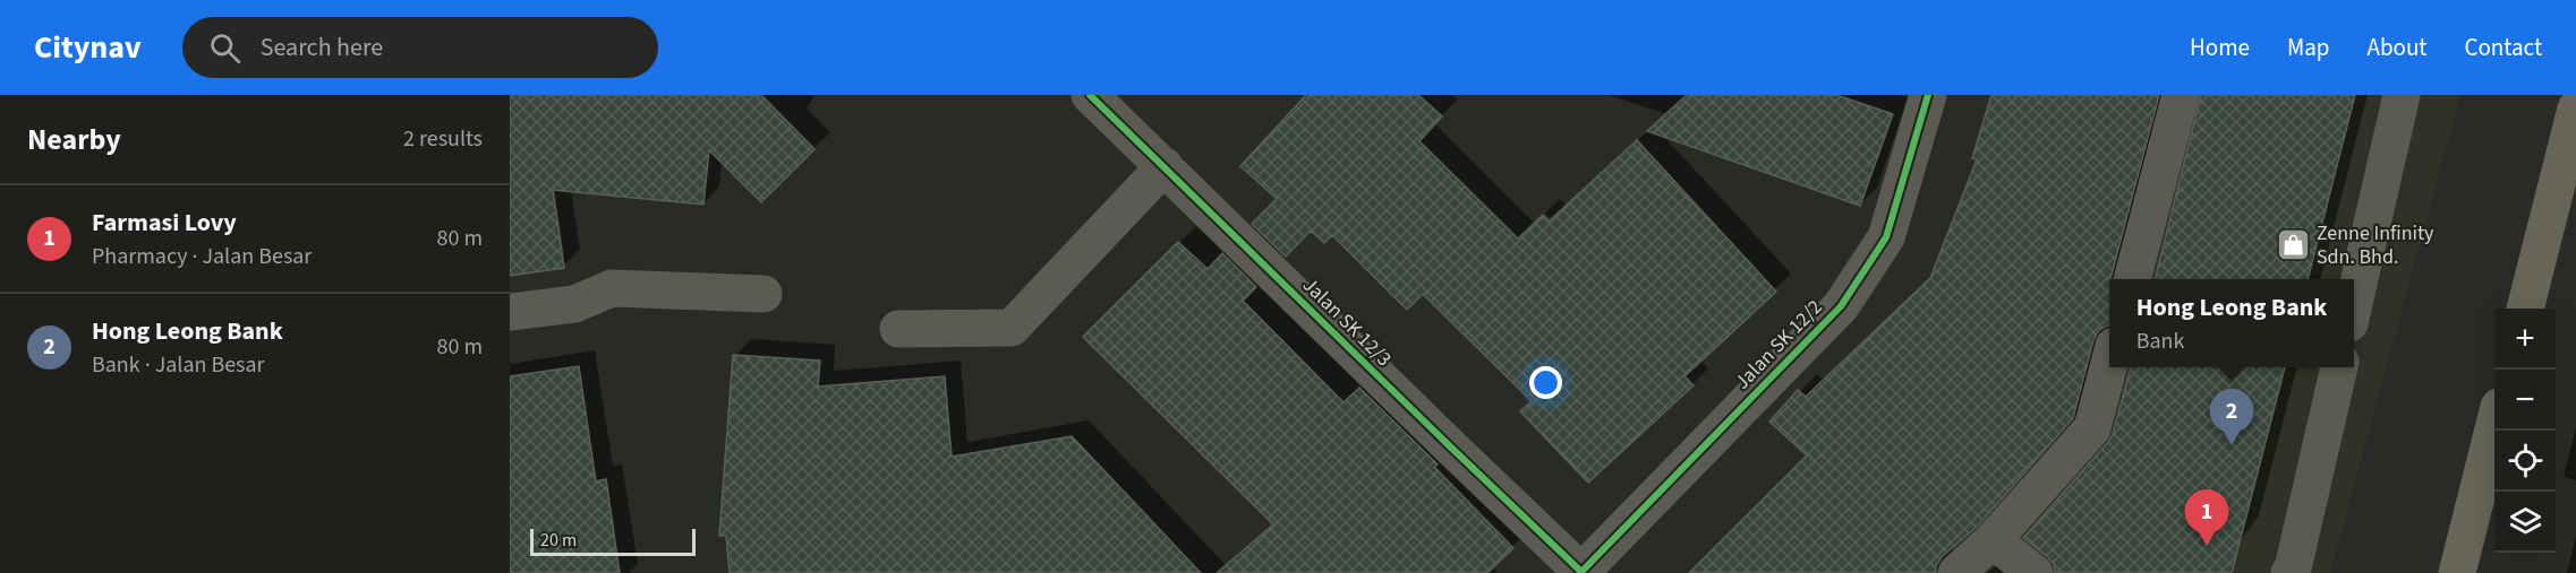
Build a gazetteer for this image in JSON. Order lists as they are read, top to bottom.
{
  "streets": {
    "street": ["Jalan SK 12/3", "Jalan SK 12/2"]
  },
  "crossings": [
    ["Jalan SK 12/3", "Jalan SK 12/2"]
  ],
  "places": {
    "shop": ["Zenne Infinity Sdn. Bhd."]
  },
  "scale_bar": "20 m",
  "page": {
    "header": "Citynav",
    "search": "Search here",
    "nav": [
      "Home",
      "Map",
      "About",
      "Contact"
    ],
    "heading": ["Nearby", "2 results"],
    "list": [
      {
        "mark": "1",
        "name": "Farmasi Lovy",
        "note": "Pharmacy · Jalan Besar",
        "value": "80 m"
      },
      {
        "mark": "2",
        "name": "Hong Leong Bank",
        "note": "Bank · Jalan Besar",
        "value": "80 m"
      }
    ],
    "popup": ["Hong Leong Bank", "Bank"],
    "map_buttons": ["+", "−"],
    "pins": ["2", "1"],
    "scale": "20 m"
  }
}
